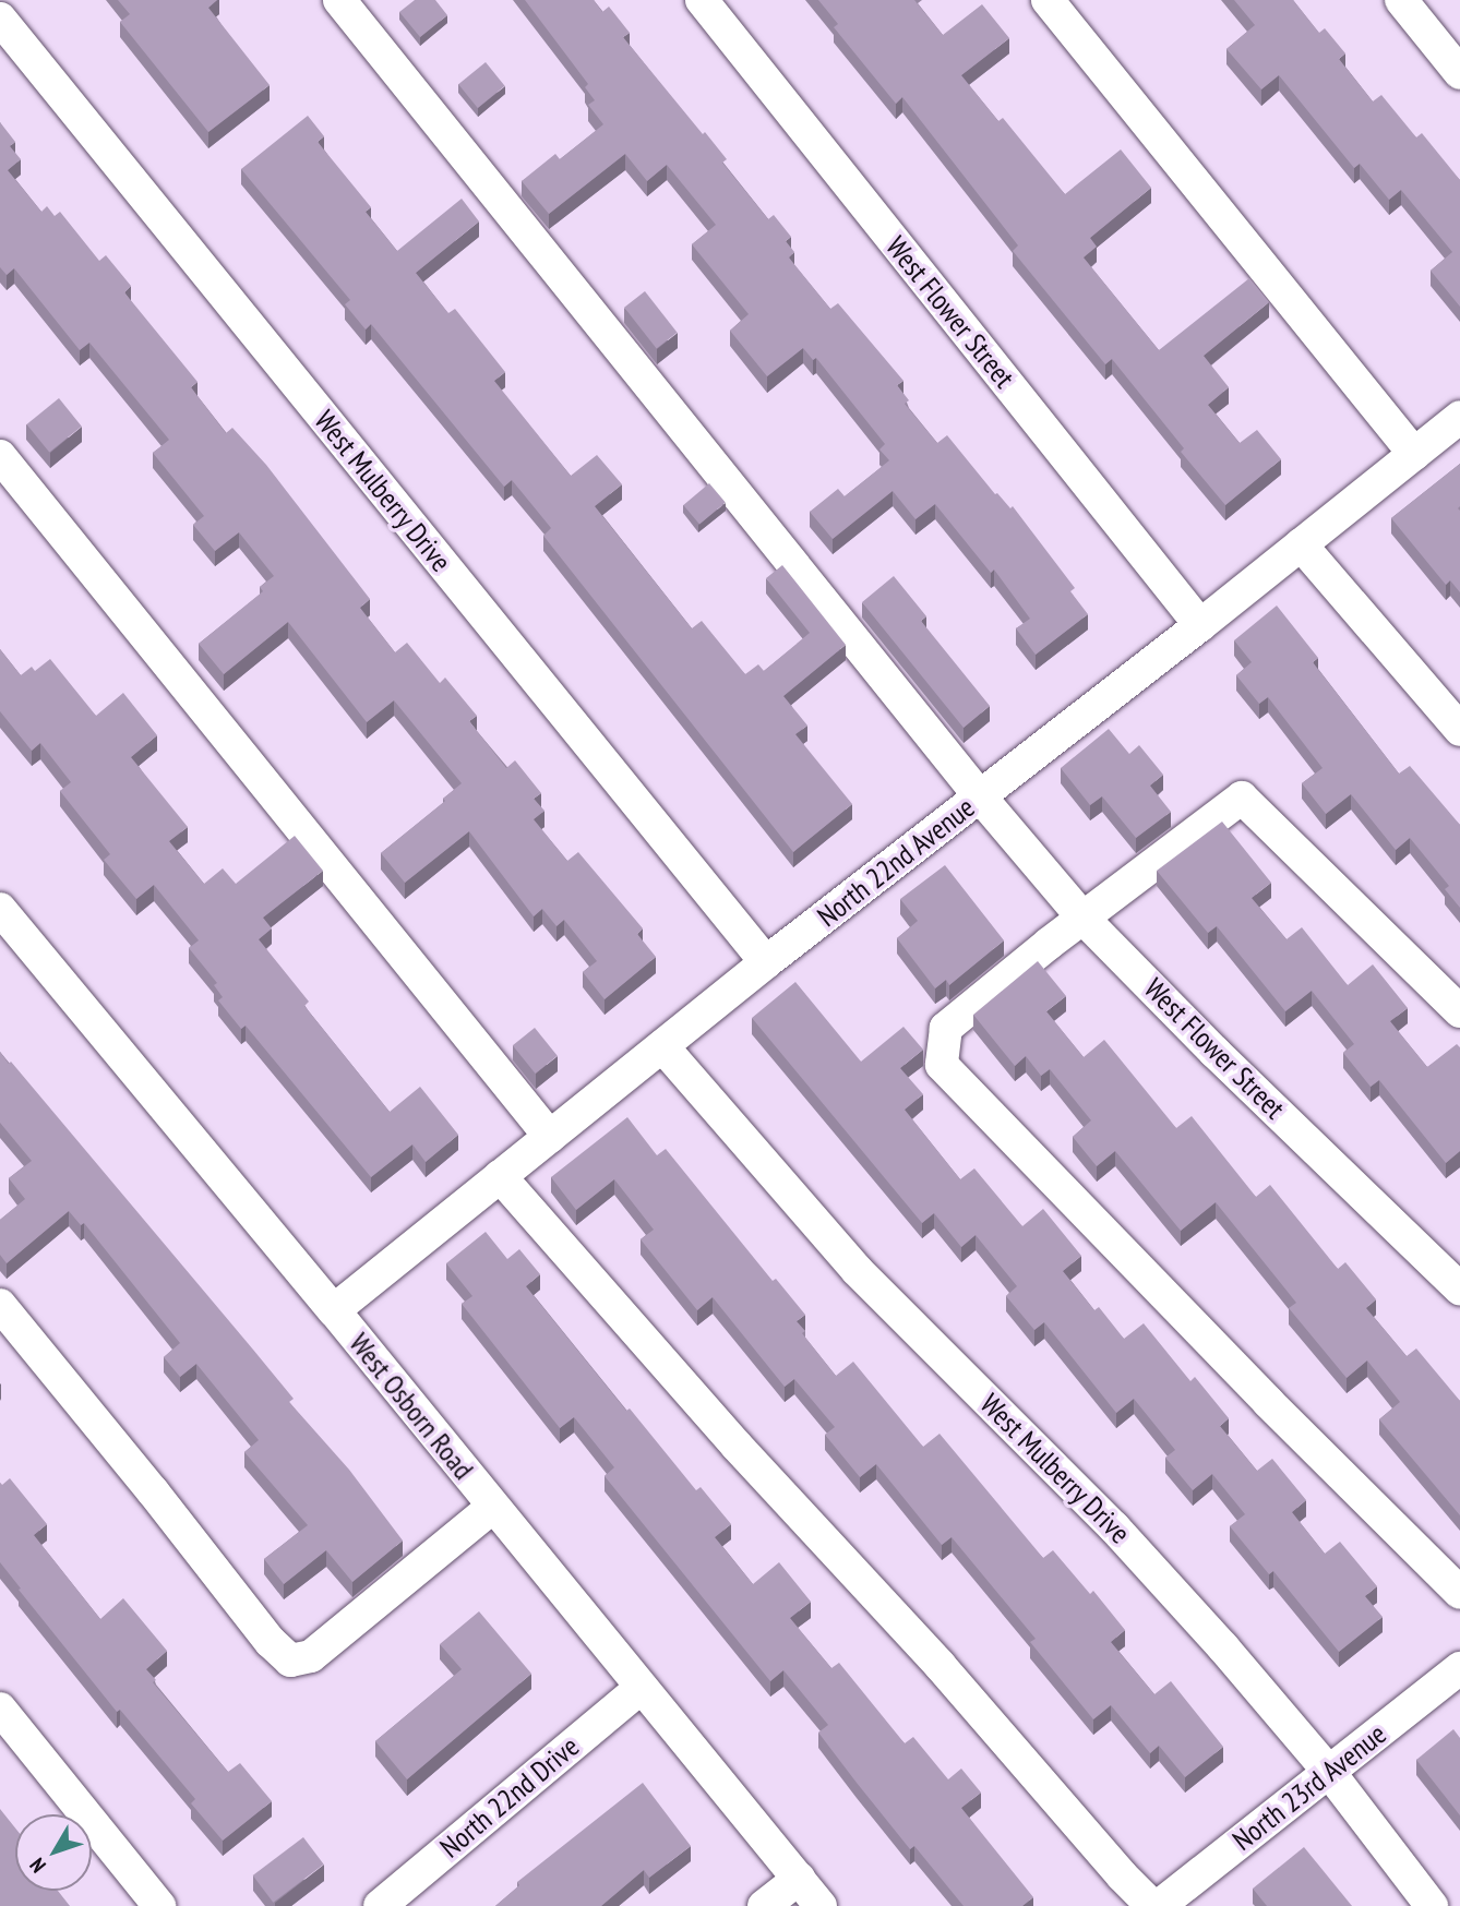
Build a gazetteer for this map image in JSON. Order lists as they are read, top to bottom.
{
  "streets": {
    "street": [
      "West Flower Street",
      "West Mulberry Drive",
      "North 22nd Avenue",
      "West Osborn Road",
      "North 23rd Avenue",
      "North 22nd Drive"
    ]
  },
  "crossings": [
    ["West Flower Street", "North 22nd Avenue"],
    ["West Mulberry Drive", "North 22nd Avenue"],
    ["West Mulberry Drive", "North 23rd Avenue"],
    ["North 22nd Avenue", "West Osborn Road"],
    ["West Osborn Road", "North 22nd Drive"]
  ],
  "north": "bottom left"
}
